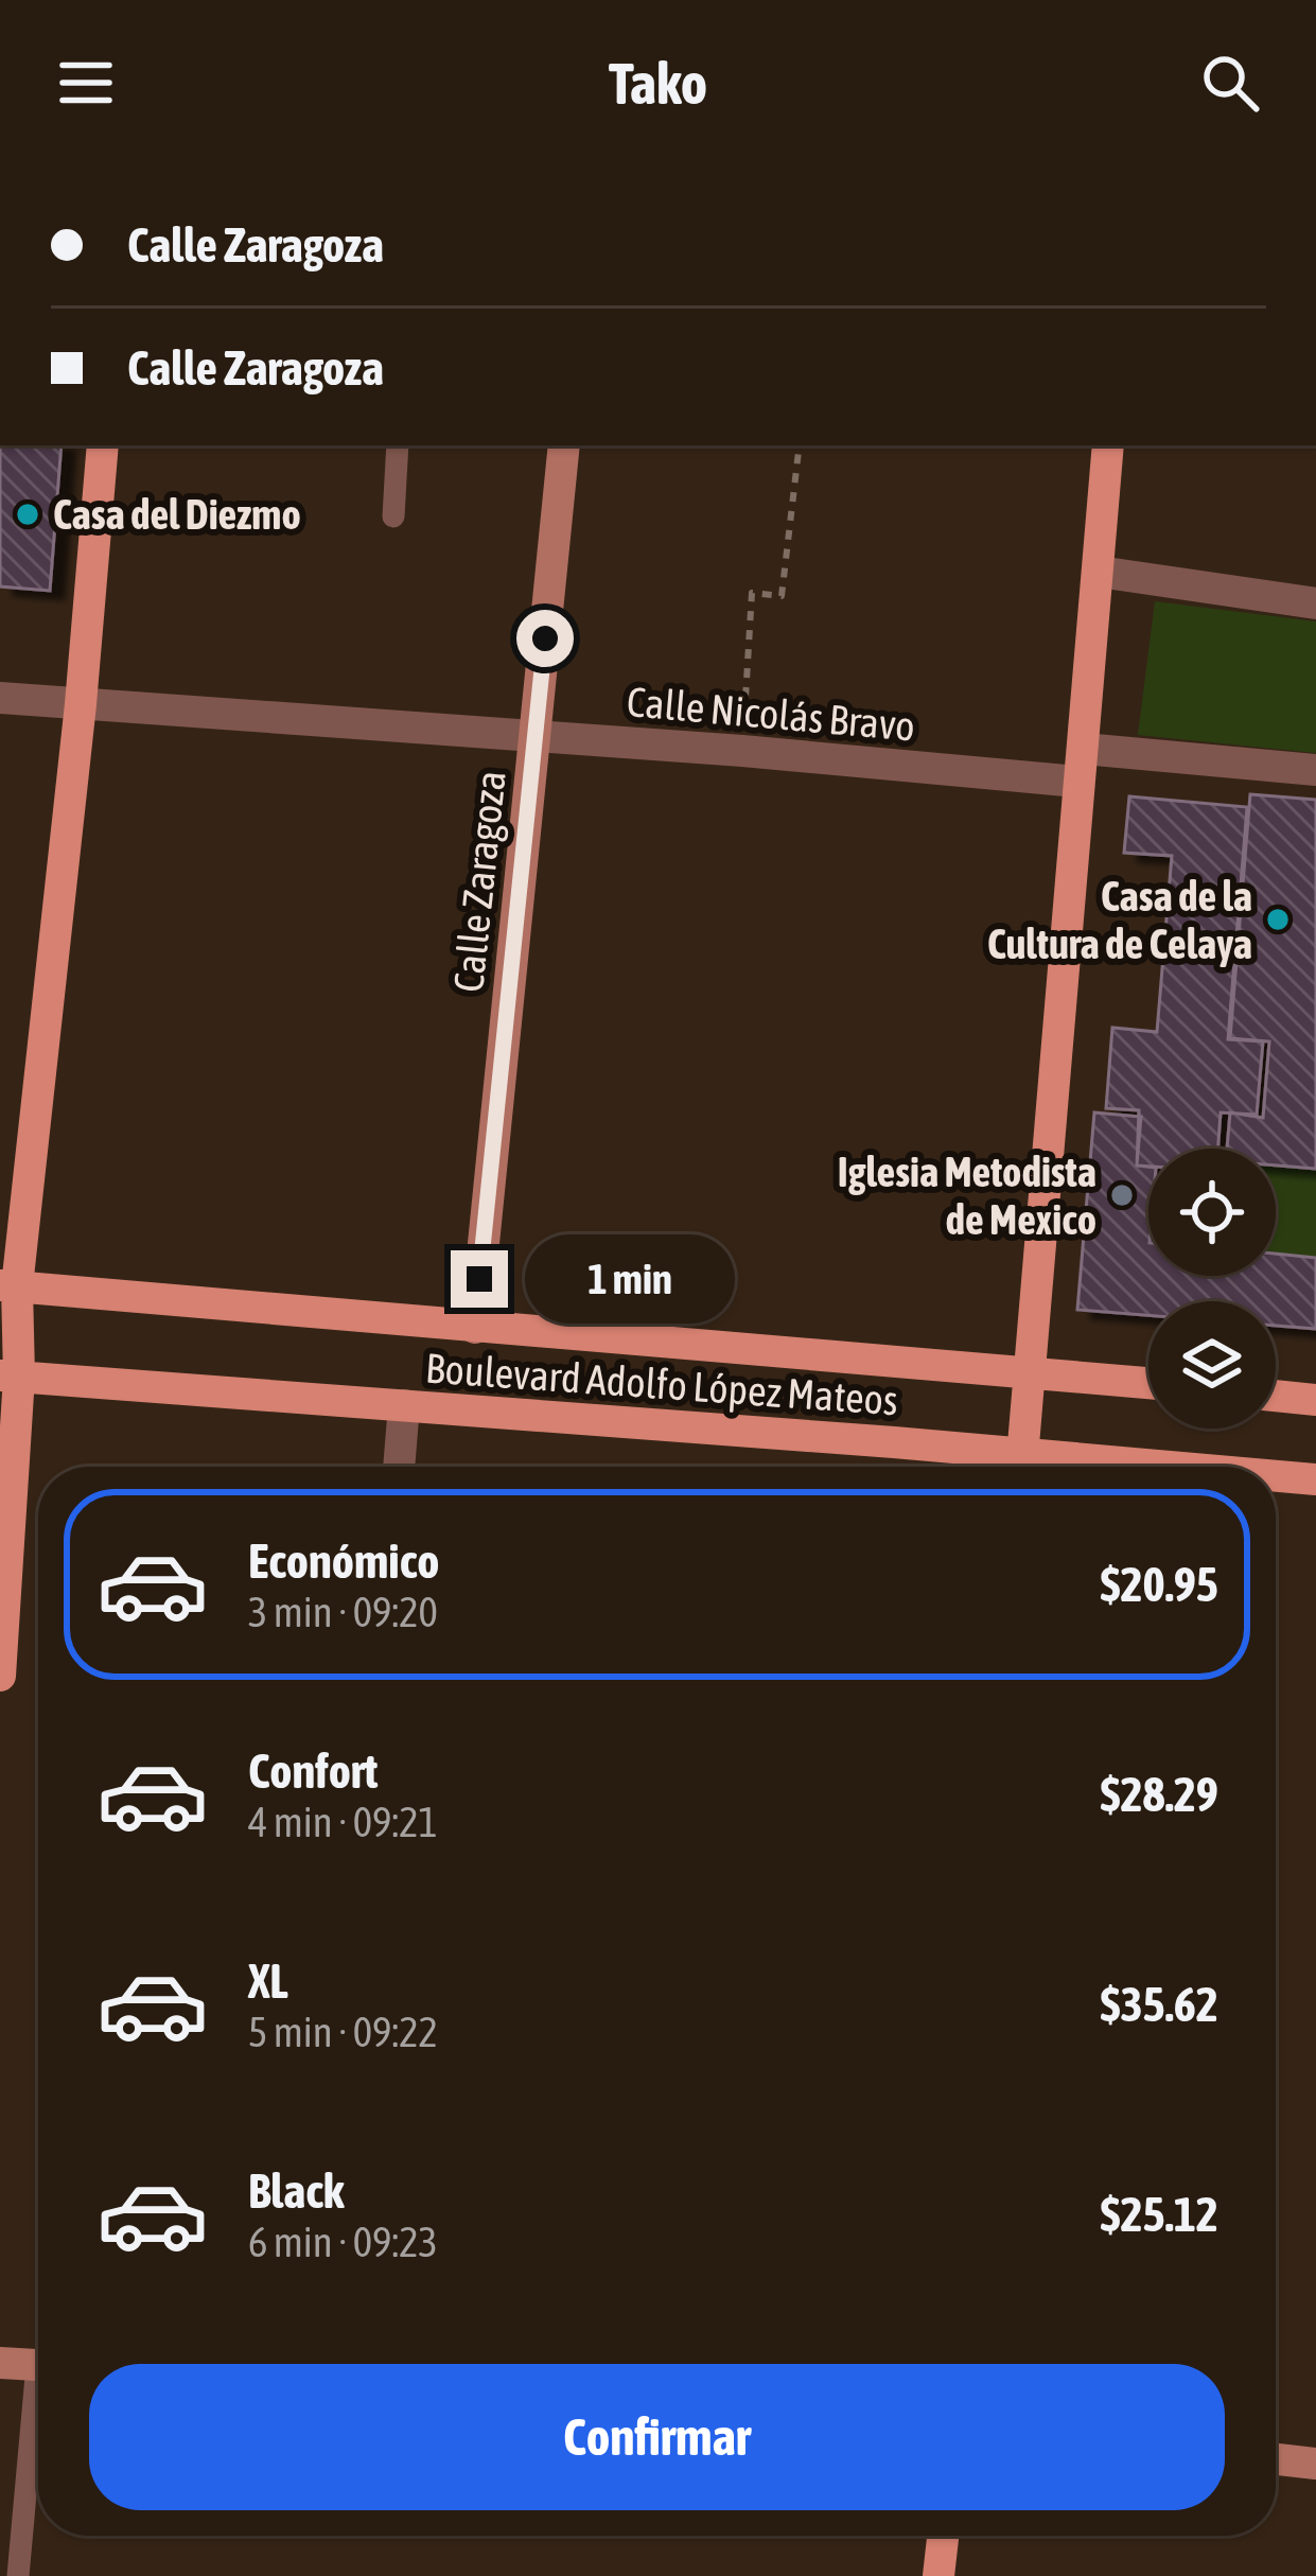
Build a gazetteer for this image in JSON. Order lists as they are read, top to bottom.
{
  "streets": {
    "main road": ["Boulevard Adolfo López Mateos"],
    "street": ["Calle Nicolás Bravo", "Calle Zaragoza"]
  },
  "crossings": [
    ["Calle Nicolás Bravo", "Calle Zaragoza"],
    ["Calle Zaragoza", "Boulevard Adolfo López Mateos"]
  ],
  "places": ["Casa del Diezmo", "Casa de la Cultura de Celaya", "Iglesia Metodista de Mexico"],
  "page": {
    "header": "Tako",
    "banner": ["Calle Zaragoza", "Calle Zaragoza"],
    "bubble": "1 min",
    "list": [
      {
        "name": "Económico",
        "note": "3 min · 09:20",
        "value": "$20.95"
      },
      {
        "name": "Confort",
        "note": "4 min · 09:21",
        "value": "$28.29"
      },
      {
        "name": "XL",
        "note": "5 min · 09:22",
        "value": "$35.62"
      },
      {
        "name": "Black",
        "note": "6 min · 09:23",
        "value": "$25.12"
      }
    ],
    "buttons": "Confirmar"
  }
}
